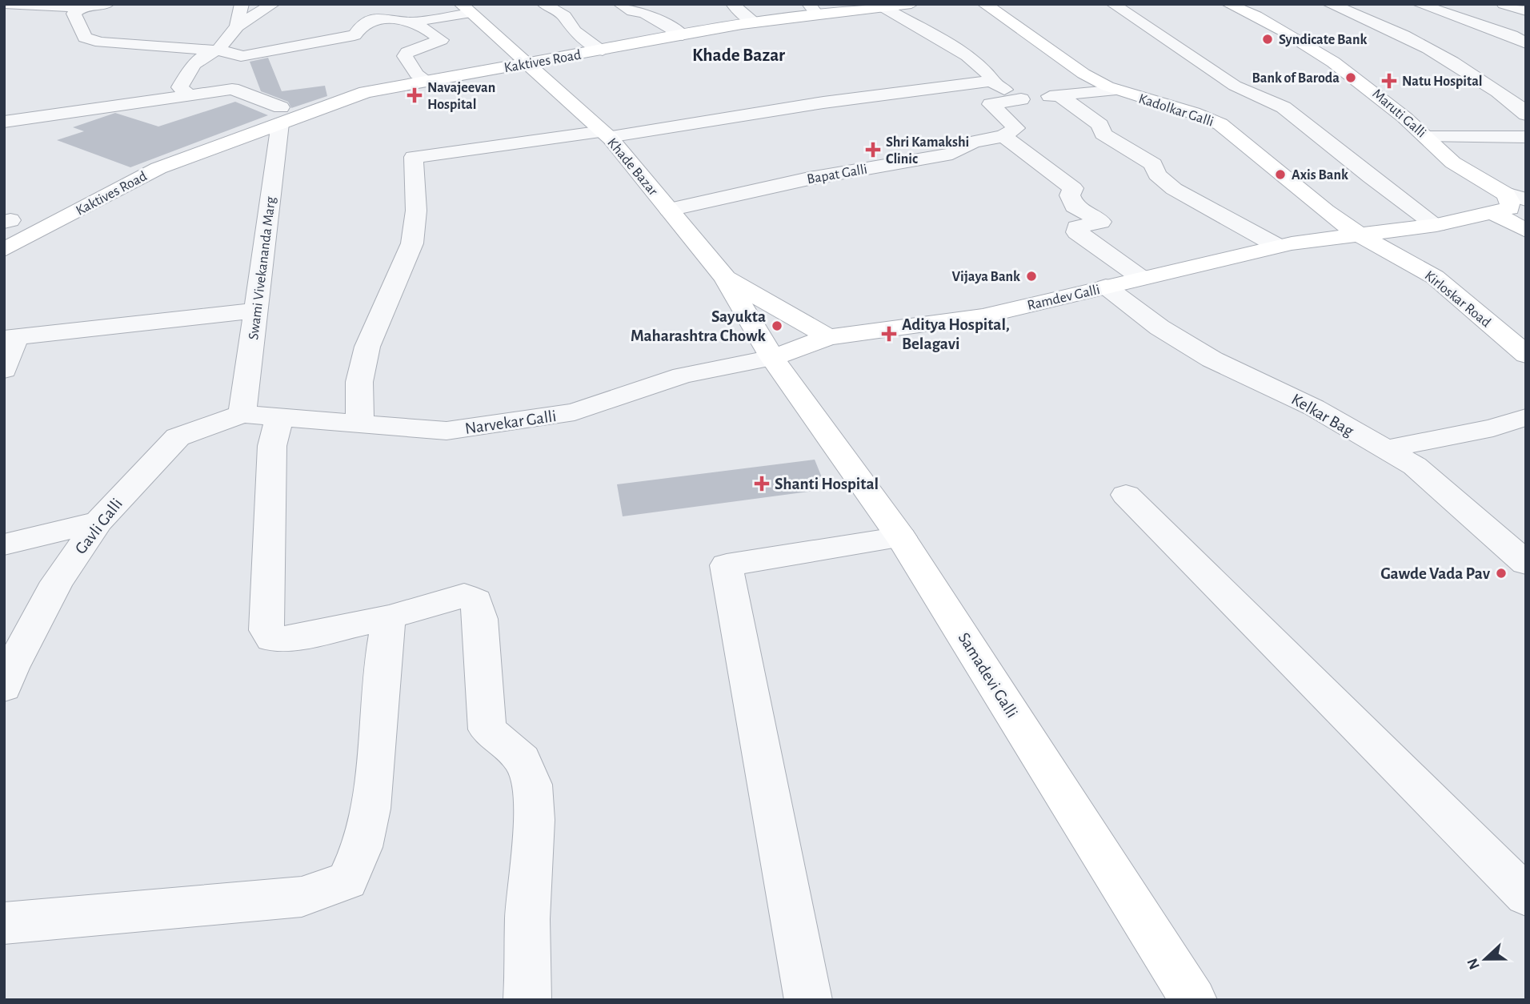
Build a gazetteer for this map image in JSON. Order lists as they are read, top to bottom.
{
  "streets": {
    "main road": [
      "Kaktives Road",
      "Kadolkar Galli",
      "Maruti Galli",
      "Khade Bazar",
      "Ramdev Galli",
      "Kirloskar Road",
      "Samadevi Galli"
    ],
    "street": [
      "Bapat Galli",
      "Swami Vivekananda Marg",
      "Kelkar Bag",
      "Narvekar Galli",
      "Gavli Galli"
    ]
  },
  "crossings": [
    ["Kaktives Road", "Khade Bazar"],
    ["Kaktives Road", "Swami Vivekananda Marg"],
    ["Kadolkar Galli", "Ramdev Galli"],
    ["Kadolkar Galli", "Kirloskar Road"],
    ["Maruti Galli", "Ramdev Galli"],
    ["Khade Bazar", "Bapat Galli"],
    ["Khade Bazar", "Ramdev Galli"],
    ["Khade Bazar", "Narvekar Galli"],
    ["Khade Bazar", "Samadevi Galli"],
    ["Swami Vivekananda Marg", "Narvekar Galli"],
    ["Swami Vivekananda Marg", "Gavli Galli"],
    ["Ramdev Galli", "Kirloskar Road"],
    ["Ramdev Galli", "Kelkar Bag"],
    ["Ramdev Galli", "Narvekar Galli"],
    ["Ramdev Galli", "Samadevi Galli"],
    ["Narvekar Galli", "Gavli Galli"],
    ["Narvekar Galli", "Samadevi Galli"]
  ],
  "districts": ["Khade Bazar"],
  "places": {
    "other": [
      "Syndicate Bank",
      "Bank of Baroda",
      "Axis Bank",
      "Vijaya Bank",
      "Sayukta Maharashtra Chowk",
      "Gawde Vada Pav"
    ],
    "health": [
      "Natu Hospital",
      "Navajeevan Hospital",
      "Shri Kamakshi Clinic",
      "Aditya Hospital, Belagavi",
      "Shanti Hospital"
    ]
  },
  "north": "left"
}
